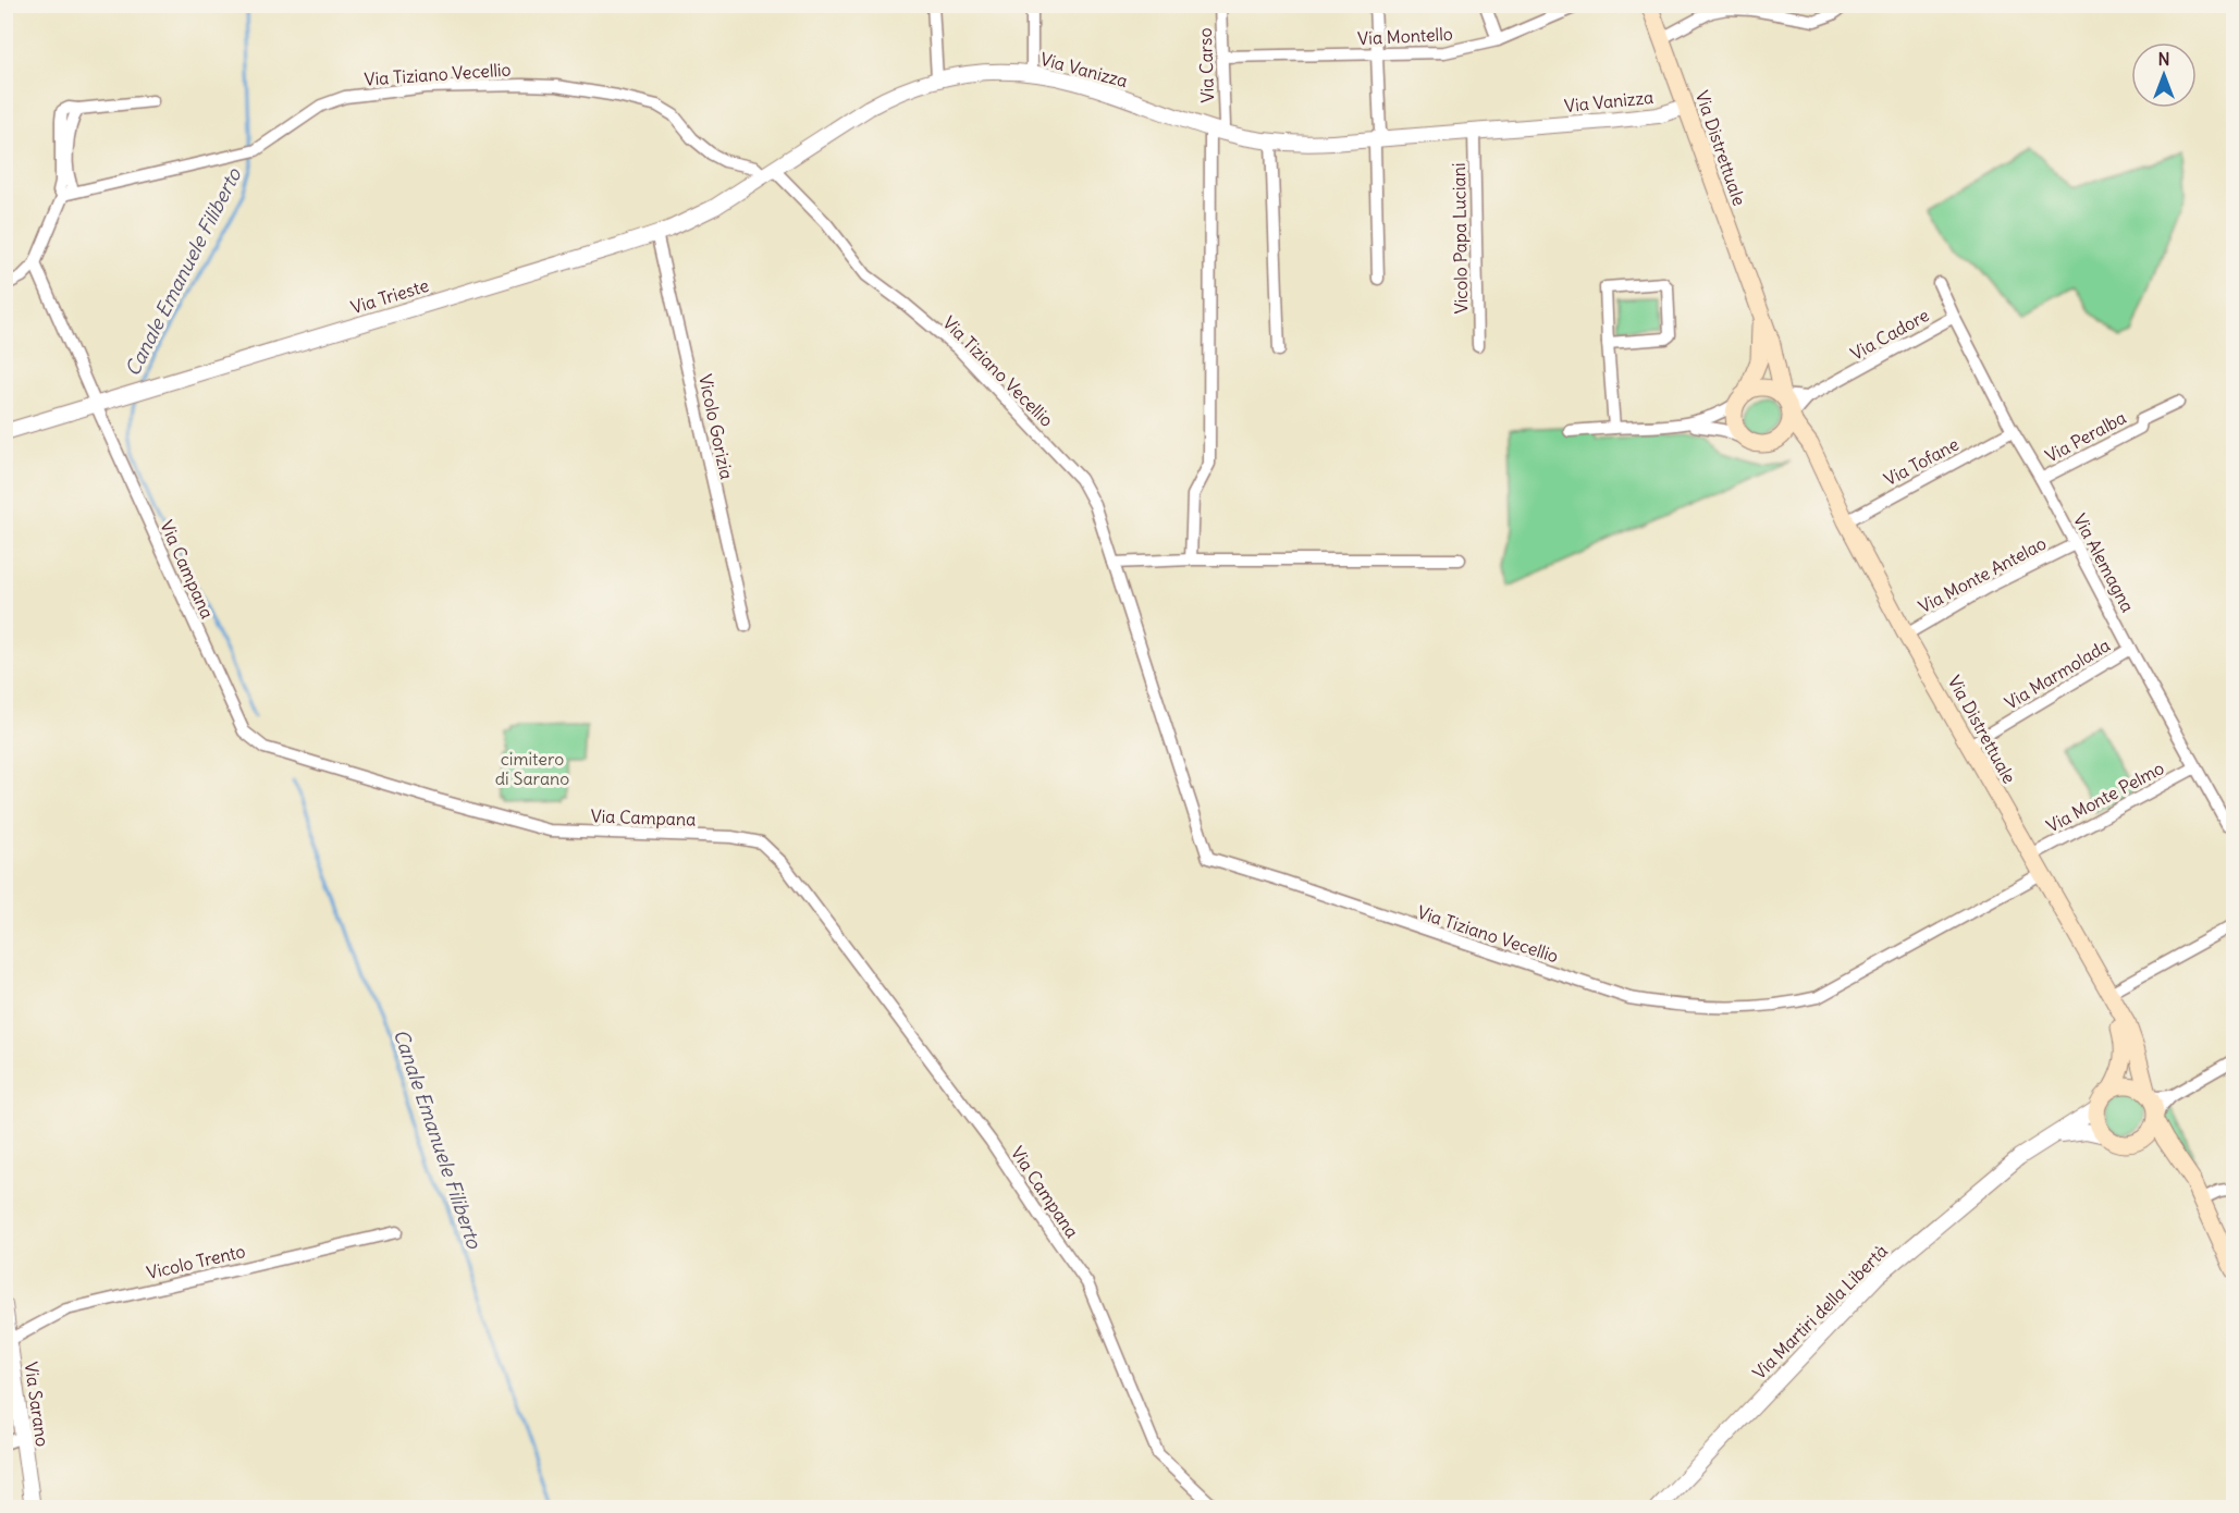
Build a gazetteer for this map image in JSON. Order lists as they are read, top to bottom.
{
  "streets": {
    "main road": ["Via Distrettuale"],
    "street": [
      "Via Montello",
      "Via Carso",
      "Via Vanizza",
      "Via Tiziano Vecellio",
      "Vicolo Papa Luciani",
      "Via Trieste",
      "Via Cadore",
      "Vicolo Gorizia",
      "Via Peralba",
      "Via Tofane",
      "Via Alemagna",
      "Via Campana",
      "Via Monte Antelao",
      "Via Marmolada",
      "Via Monte Pelmo",
      "Vicolo Trento",
      "Via Martiri della Libertà",
      "Via Sarano"
    ]
  },
  "crossings": [
    ["Via Montello", "Via Carso"],
    ["Via Carso", "Via Vanizza"],
    ["Via Vanizza", "Via Tiziano Vecellio"],
    ["Via Vanizza", "Via Distrettuale"],
    ["Via Vanizza", "Vicolo Papa Luciani"],
    ["Via Vanizza", "Via Trieste"],
    ["Via Tiziano Vecellio", "Via Distrettuale"],
    ["Via Tiziano Vecellio", "Via Trieste"],
    ["Via Distrettuale", "Via Cadore"],
    ["Via Distrettuale", "Via Tofane"],
    ["Via Distrettuale", "Via Monte Antelao"],
    ["Via Distrettuale", "Via Marmolada"],
    ["Via Distrettuale", "Via Monte Pelmo"],
    ["Via Distrettuale", "Via Martiri della Libertà"],
    ["Via Trieste", "Vicolo Gorizia"],
    ["Via Trieste", "Via Campana"],
    ["Via Cadore", "Via Alemagna"],
    ["Via Peralba", "Via Alemagna"],
    ["Via Tofane", "Via Alemagna"],
    ["Via Alemagna", "Via Monte Antelao"],
    ["Via Alemagna", "Via Marmolada"],
    ["Via Alemagna", "Via Monte Pelmo"],
    ["Vicolo Trento", "Via Sarano"]
  ],
  "water": ["Canale Emanuele Filiberto"],
  "parks": ["cimitero di Sarano"],
  "north": "top"
}
